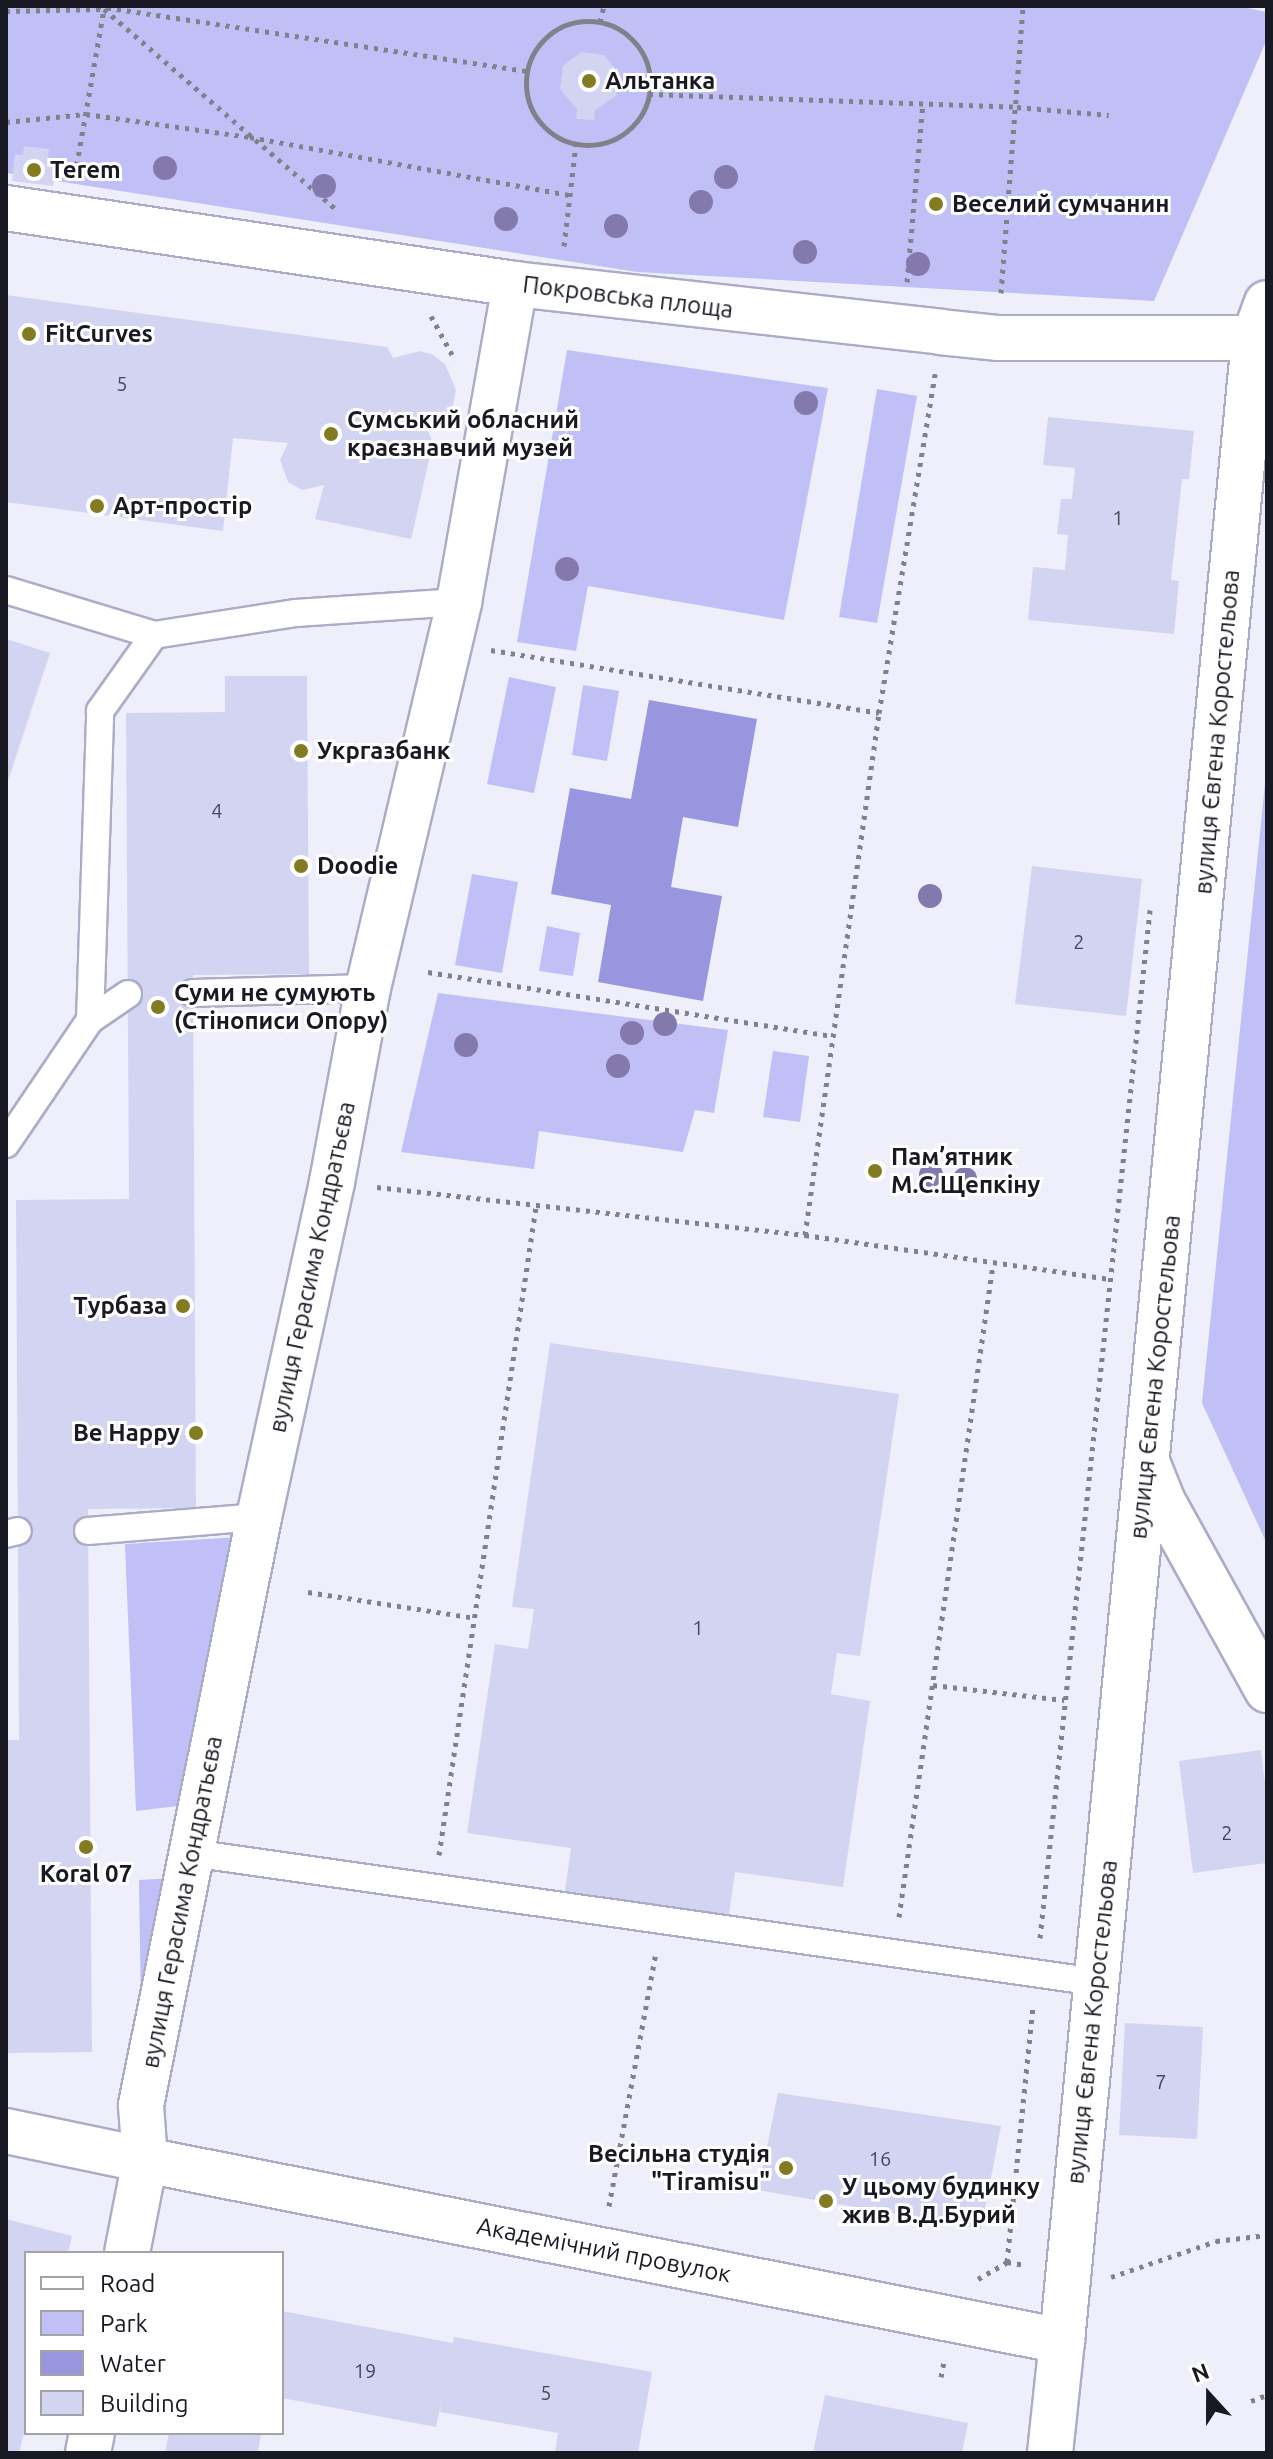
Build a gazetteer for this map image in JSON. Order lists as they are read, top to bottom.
{
  "streets": {
    "street": [
      "Покровська площа",
      "вулиця Євгена Коростельова",
      "вулиця Герасима Кондратьєва",
      "Академічний провулок"
    ]
  },
  "crossings": [
    ["Покровська площа", "вулиця Євгена Коростельова"],
    ["Покровська площа", "вулиця Герасима Кондратьєва"],
    ["вулиця Євгена Коростельова", "Академічний провулок"],
    ["вулиця Герасима Кондратьєва", "Академічний провулок"]
  ],
  "places": [
    "Альтанка",
    "Terem",
    "Веселий сумчанин",
    "FitCurves",
    "Сумський обласний краєзнавчий музей",
    "Арт-простір",
    "Укргазбанк",
    "Doodie",
    "Суми не сумують (Стінописи Опору)",
    "Пам’ятник М.С.Щепкіну",
    "Турбаза",
    "Be Happy",
    "Koral 07",
    "Весільна студія \"Tiramisu\"",
    "У цьому будинку жив В.Д.Бурий"
  ],
  "house_numbers": [
    "5",
    "1",
    "4",
    "2",
    "1",
    "2",
    "7",
    "16",
    "19",
    "5"
  ],
  "legend": [
    "Road",
    "Park",
    "Water",
    "Building"
  ],
  "north": "top"
}
